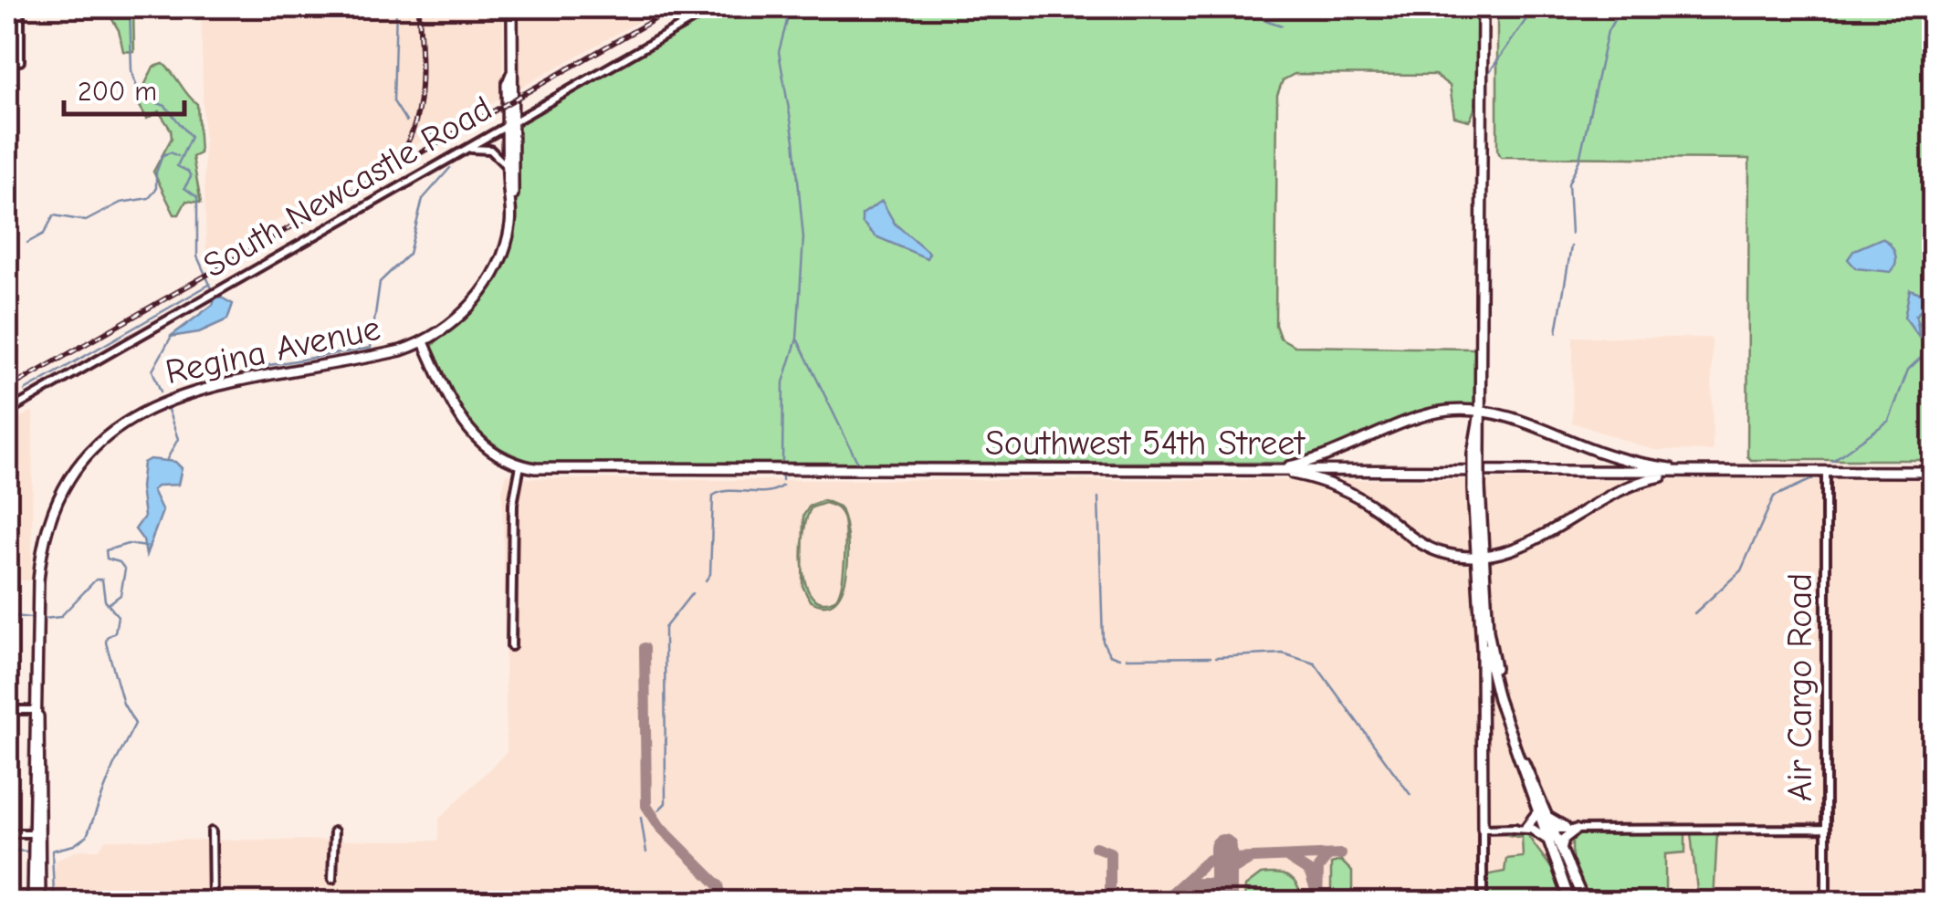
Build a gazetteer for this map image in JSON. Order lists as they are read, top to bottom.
{
  "streets": {
    "main road": ["Regina Avenue", "Southwest 54th Street"],
    "street": ["South Newcastle Road", "Air Cargo Road"]
  },
  "crossings": [
    ["Regina Avenue", "Southwest 54th Street"],
    ["Southwest 54th Street", "Air Cargo Road"]
  ],
  "scale_bar": "200 m"
}
